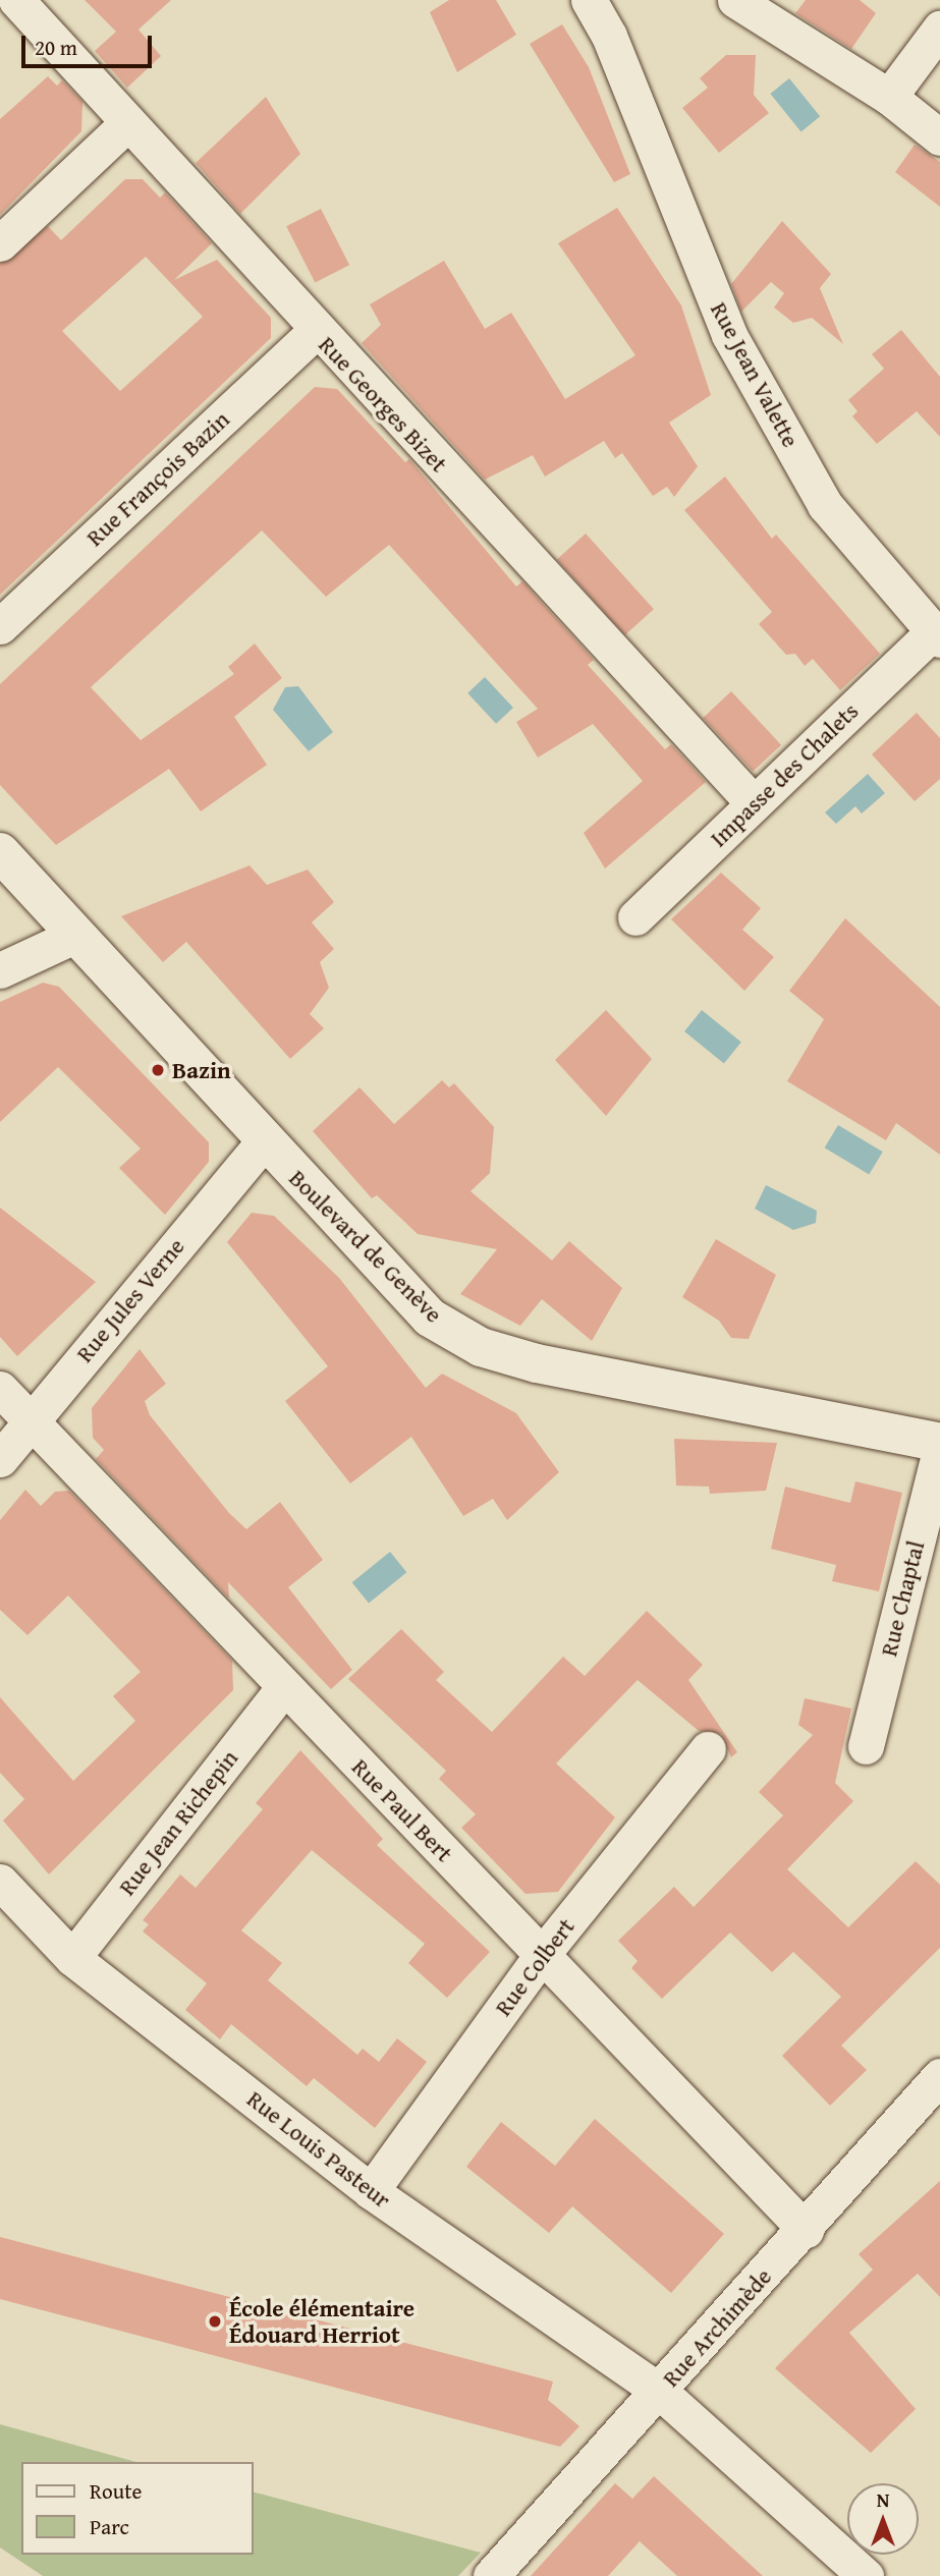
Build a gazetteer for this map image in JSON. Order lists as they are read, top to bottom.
{
  "streets": {
    "street": [
      "Rue Jean Valette",
      "Rue Georges Bizet",
      "Rue François Bazin",
      "Impasse des Chalets",
      "Boulevard de Genève",
      "Rue Jules Verne",
      "Rue Chaptal",
      "Rue Paul Bert",
      "Rue Jean Richepin",
      "Rue Colbert",
      "Rue Louis Pasteur",
      "Rue Archimède"
    ]
  },
  "crossings": [
    ["Rue Jean Valette", "Impasse des Chalets"],
    ["Rue Georges Bizet", "Rue François Bazin"],
    ["Rue Georges Bizet", "Impasse des Chalets"],
    ["Boulevard de Genève", "Rue Jules Verne"],
    ["Rue Jules Verne", "Rue Paul Bert"],
    ["Rue Paul Bert", "Rue Jean Richepin"],
    ["Rue Paul Bert", "Rue Colbert"],
    ["Rue Paul Bert", "Rue Archimède"],
    ["Rue Jean Richepin", "Rue Louis Pasteur"],
    ["Rue Colbert", "Rue Louis Pasteur"],
    ["Rue Louis Pasteur", "Rue Archimède"]
  ],
  "places": ["Bazin", "École élémentaire Édouard Herriot"],
  "legend": ["Route", "Parc"],
  "scale_bar": "20 m",
  "north": "top"
}
